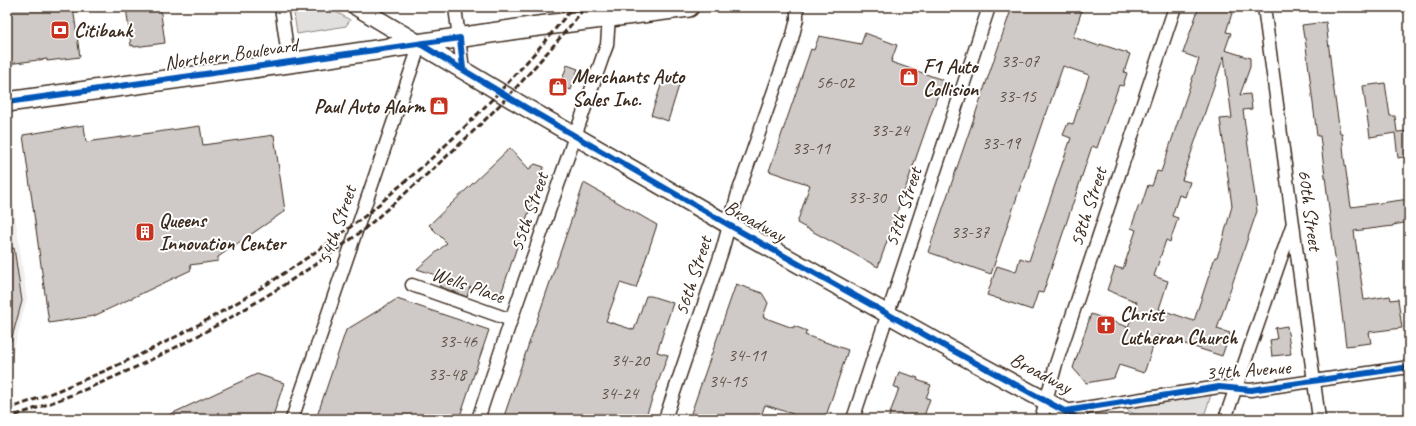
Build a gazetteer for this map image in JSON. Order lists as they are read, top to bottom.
{
  "streets": {
    "main road": ["Northern Boulevard", "Broadway"],
    "street": [
      "57th Street",
      "58th Street",
      "60th Street",
      "55th Street",
      "54th Street",
      "56th Street",
      "Wells Place",
      "34th Avenue"
    ]
  },
  "crossings": [
    ["Northern Boulevard", "55th Street"],
    ["Northern Boulevard", "Broadway"],
    ["Northern Boulevard", "54th Street"],
    ["57th Street", "Broadway"],
    ["58th Street", "Broadway"],
    ["60th Street", "34th Avenue"],
    ["55th Street", "Broadway"],
    ["55th Street", "Wells Place"],
    ["Broadway", "54th Street"],
    ["Broadway", "56th Street"],
    ["Broadway", "34th Avenue"]
  ],
  "places": {
    "bank": ["Citibank"],
    "shop": ["F1 Auto Collision", "Merchants Auto Sales Inc.", "Paul Auto Alarm"],
    "building": ["Queens Innovation Center"],
    "church": ["Christ Lutheran Church"]
  },
  "house_numbers": [
    "33-07",
    "56-02",
    "33-15",
    "33-24",
    "33-19",
    "33-11",
    "33-30",
    "33-37",
    "33-46",
    "34-11",
    "34-20",
    "33-48",
    "34-15",
    "34-24"
  ]
}
